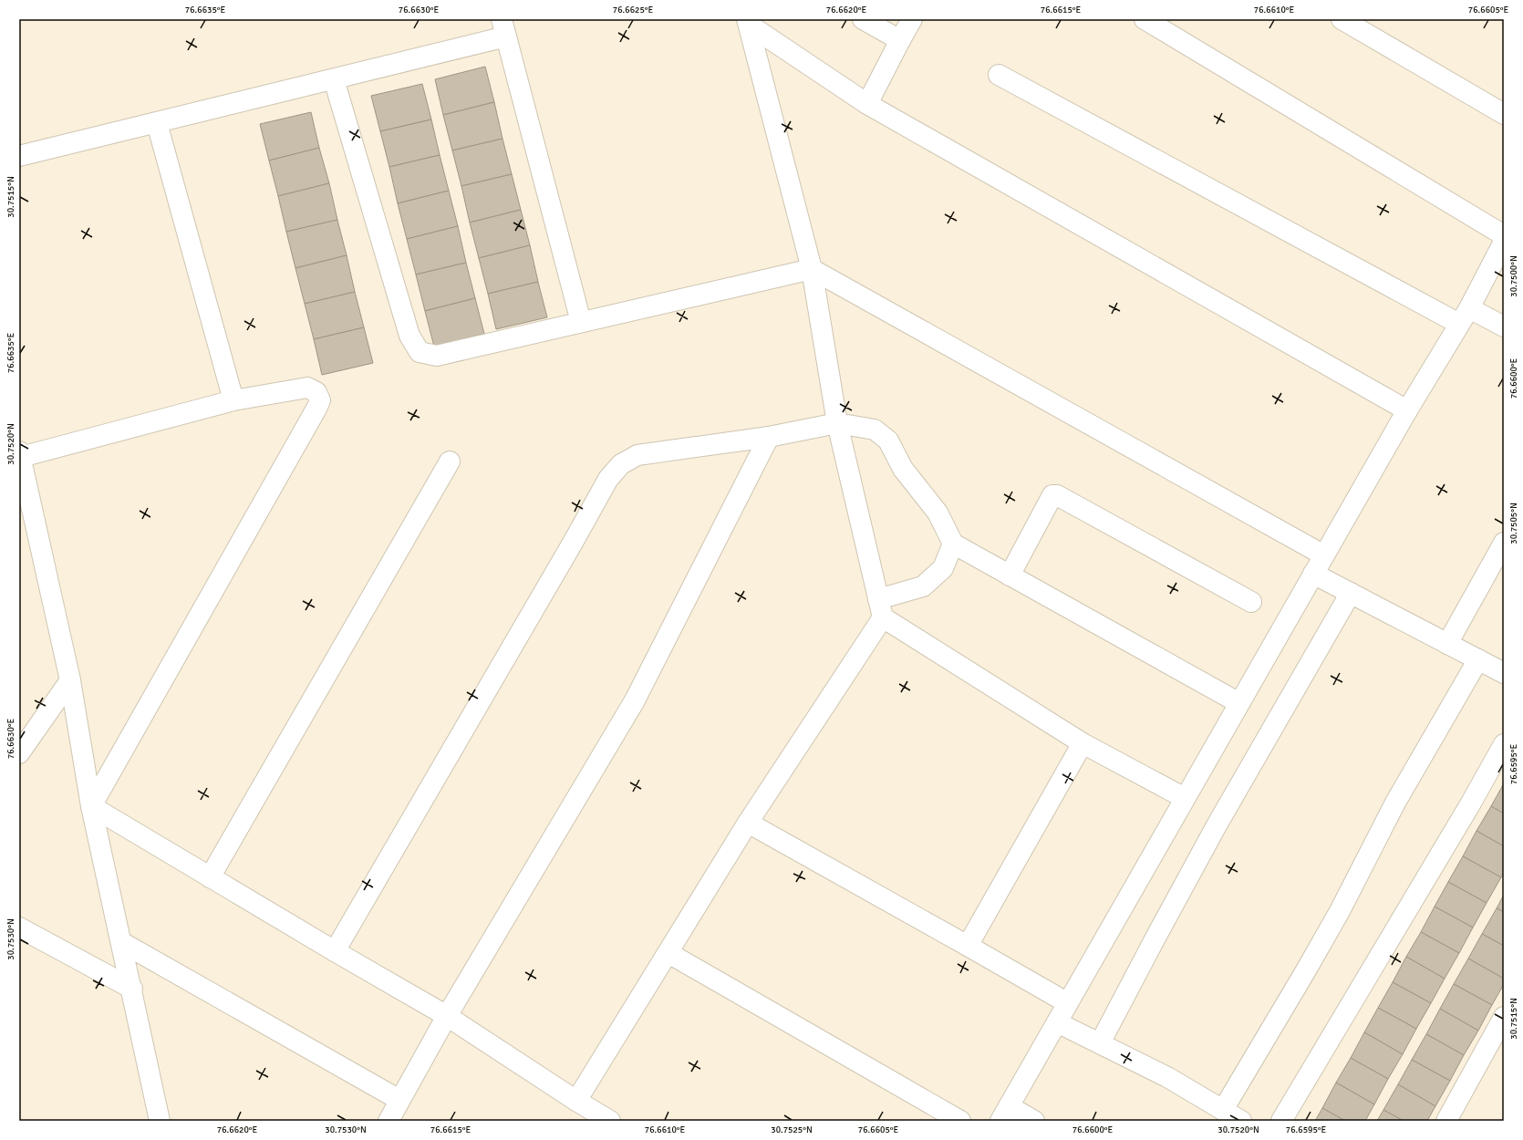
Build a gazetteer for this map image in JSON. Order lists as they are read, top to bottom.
{
  "coordinates": [
    "76.6635°E",
    "76.6630°E",
    "76.6625°E",
    "76.6620°E",
    "76.6615°E",
    "76.6610°E",
    "76.6605°E",
    "30.7515°N",
    "30.7500°N",
    "76.6600°E",
    "30.7520°N",
    "30.7505°N",
    "76.6595°E",
    "30.7530°N",
    "30.7525°N"
  ]
}
